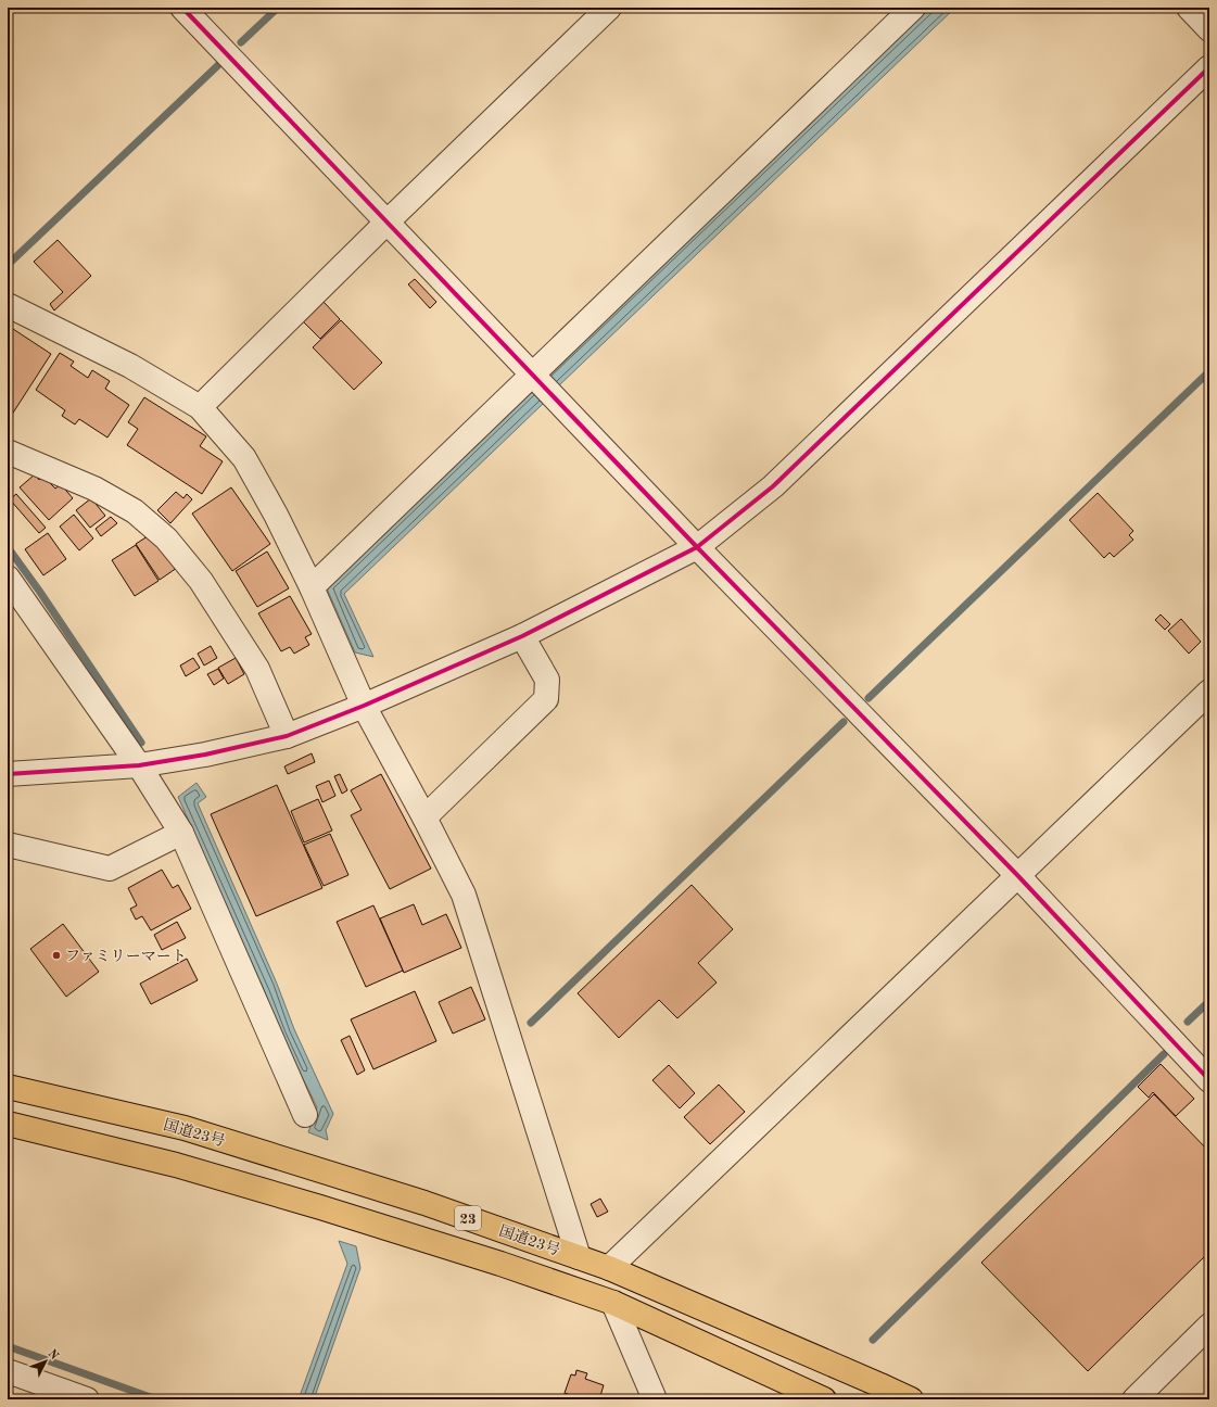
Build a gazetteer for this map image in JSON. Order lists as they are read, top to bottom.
{
  "streets": {
    "highway": ["国道23号", "23"]
  },
  "places": ["ファミリーマート"],
  "north": "top right"
}
